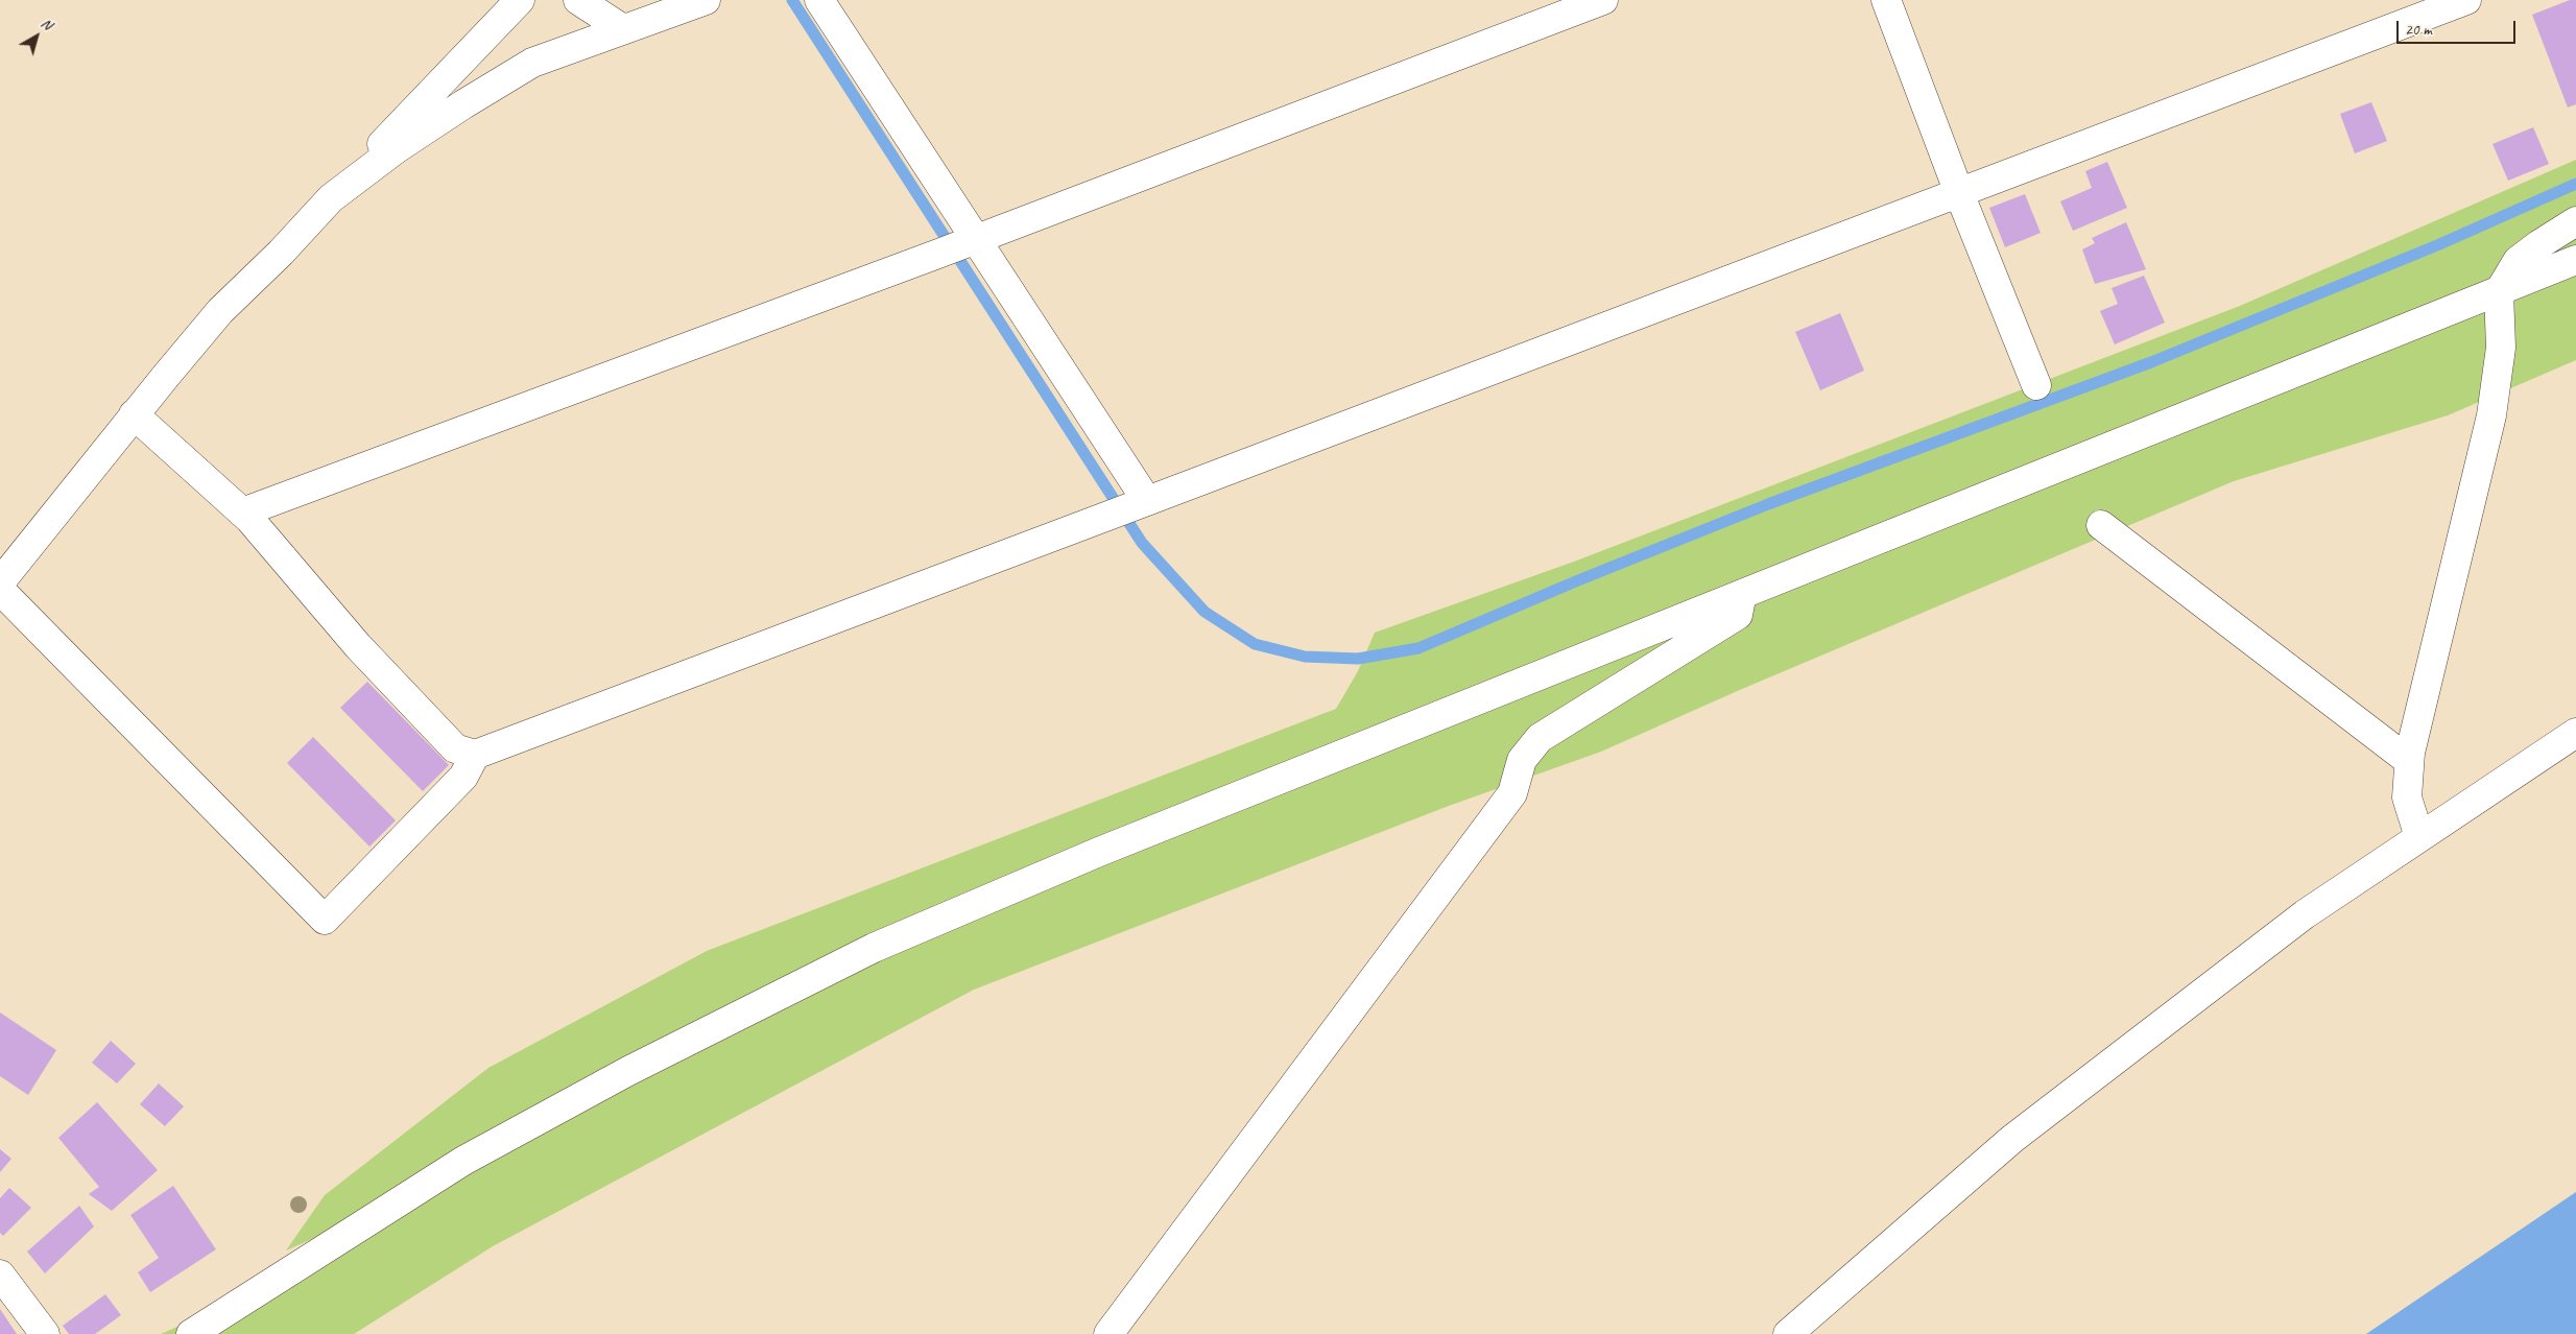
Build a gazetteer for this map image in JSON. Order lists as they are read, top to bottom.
{
  "scale_bar": "20 m",
  "north": "top right"
}
